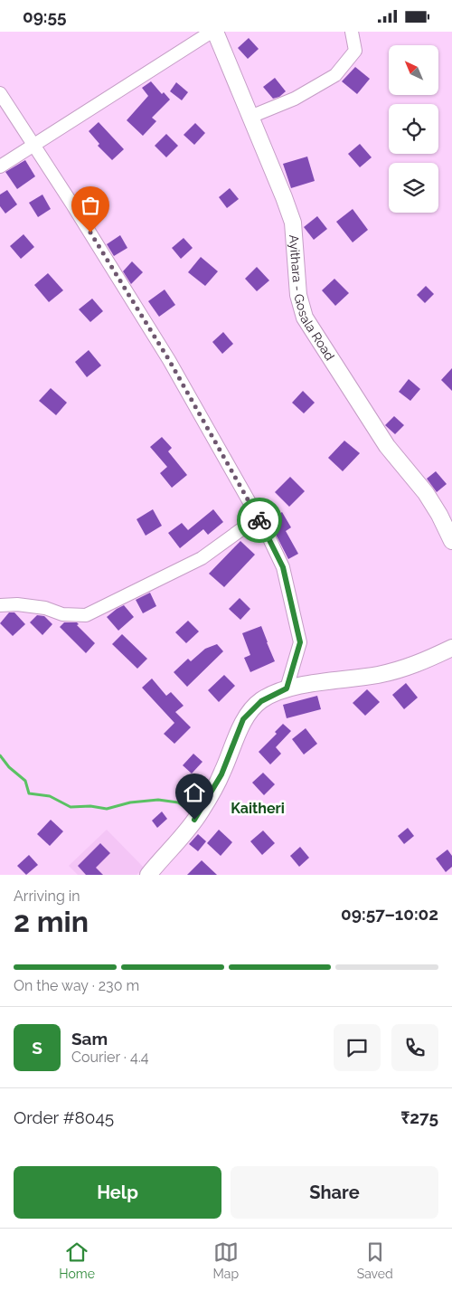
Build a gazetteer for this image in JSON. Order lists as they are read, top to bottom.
{
  "streets": {
    "main road": ["Ayithara - Gosala Road"]
  },
  "districts": ["Kaitheri"],
  "north": "top left",
  "page": {
    "status": "09:55",
    "heading": ["2 min", "Arriving in", "09:57–10:02"],
    "panel": [
      "Sam",
      "Courier · 4.4",
      "Order #8045",
      "₹275"
    ],
    "bar": "On the way · 230 m",
    "round": "S",
    "buttons": ["Help", "Share"],
    "tabs": ["Home", "Map", "Saved"]
  }
}
